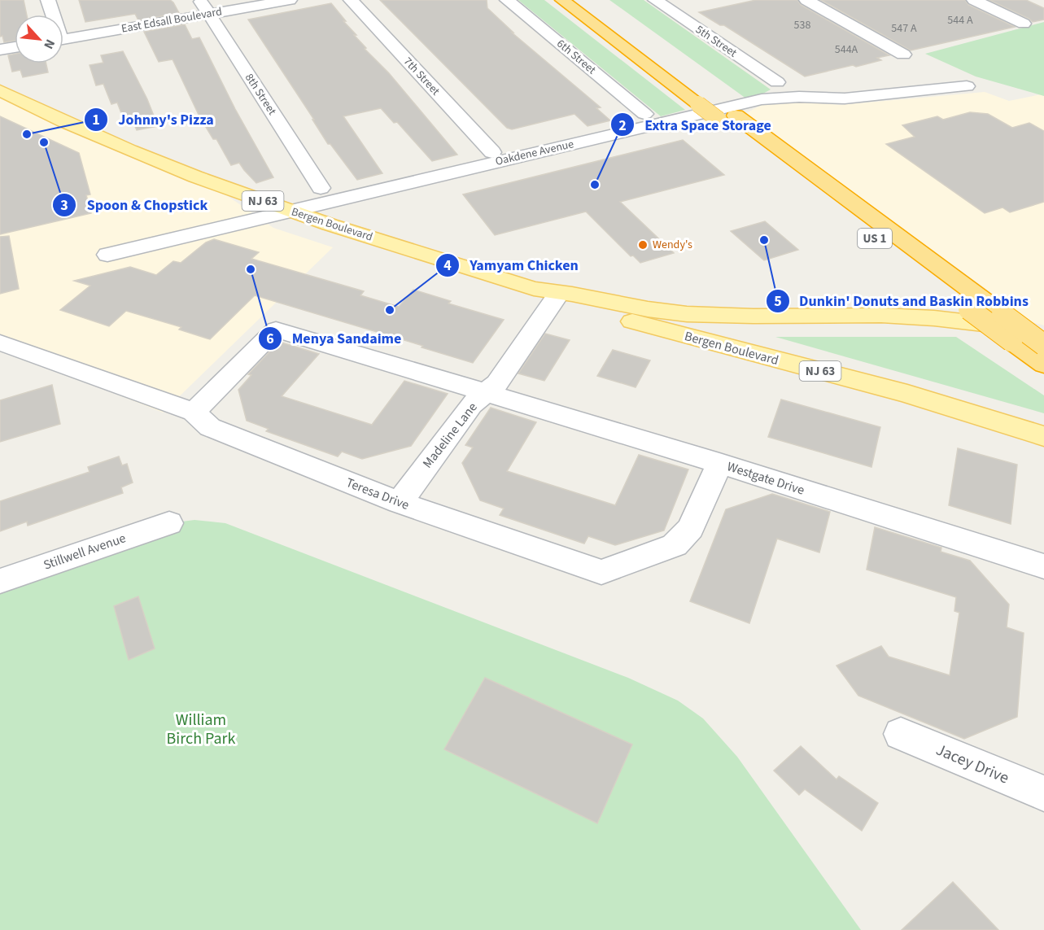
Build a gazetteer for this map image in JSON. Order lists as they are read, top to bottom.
{
  "streets": {
    "highway": ["US 1"],
    "main road": ["NJ 63", "Bergen Boulevard"],
    "street": [
      "East Edsall Boulevard",
      "5th Street",
      "6th Street",
      "7th Street",
      "8th Street",
      "Oakdene Avenue",
      "Madeline Lane",
      "Westgate Drive",
      "Teresa Drive",
      "Stillwell Avenue",
      "Jacey Drive"
    ]
  },
  "crossings": [
    ["East Edsall Boulevard", "8th Street"],
    ["Oakdene Avenue", "Bergen Boulevard"],
    ["Bergen Boulevard", "Madeline Lane"],
    ["Madeline Lane", "Westgate Drive"],
    ["Madeline Lane", "Teresa Drive"],
    ["Westgate Drive", "Teresa Drive"]
  ],
  "parks": ["William Birch Park"],
  "places": [
    "Johnny's Pizza",
    "Spoon & Chopstick",
    "Extra Space Storage",
    "Dunkin' Donuts and Baskin Robbins",
    "Wendy's",
    "Menya Sandaime",
    "Yamyam Chicken"
  ],
  "house_numbers": [
    "544 A",
    "538",
    "547 A",
    "544A"
  ],
  "north": "bottom right"
}
